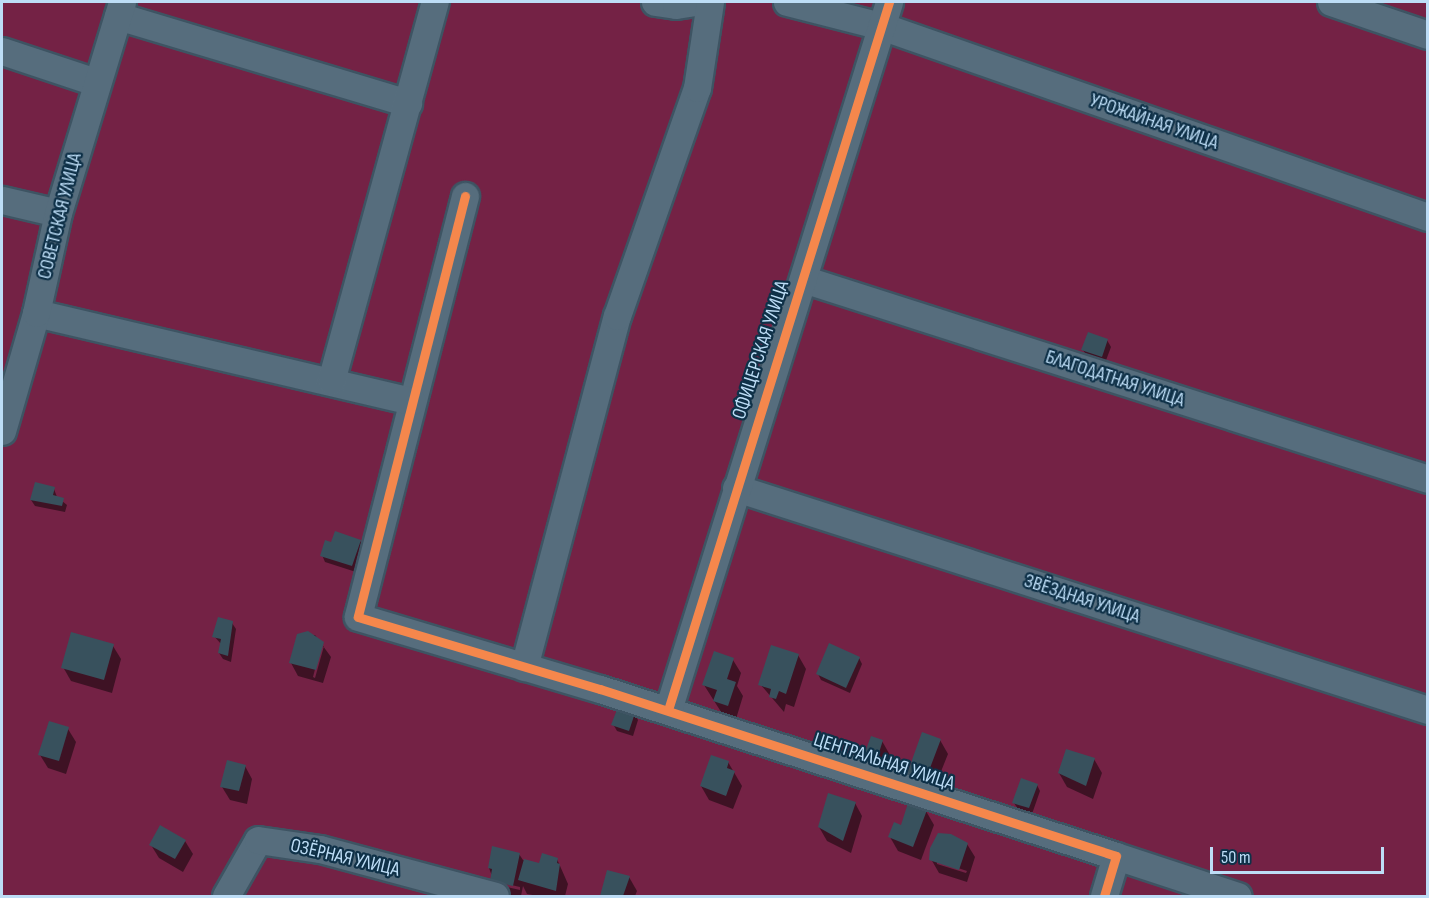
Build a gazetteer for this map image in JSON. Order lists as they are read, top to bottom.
{
  "streets": {
    "street": [
      "УРОЖАЙНАЯ УЛИЦА",
      "СОВЕТСКАЯ УЛИЦА",
      "ОФИЦЕРСКАЯ УЛИЦА",
      "БЛАГОДАТНАЯ УЛИЦА",
      "ЗВЁЗДНАЯ УЛИЦА",
      "ЦЕНТРАЛЬНАЯ УЛИЦА",
      "ОЗЁРНАЯ УЛИЦА"
    ]
  },
  "crossings": [
    ["УРОЖАЙНАЯ УЛИЦА", "ОФИЦЕРСКАЯ УЛИЦА"],
    ["ОФИЦЕРСКАЯ УЛИЦА", "БЛАГОДАТНАЯ УЛИЦА"],
    ["ОФИЦЕРСКАЯ УЛИЦА", "ЗВЁЗДНАЯ УЛИЦА"],
    ["ОФИЦЕРСКАЯ УЛИЦА", "ЦЕНТРАЛЬНАЯ УЛИЦА"]
  ],
  "scale_bar": "50 m"
}
